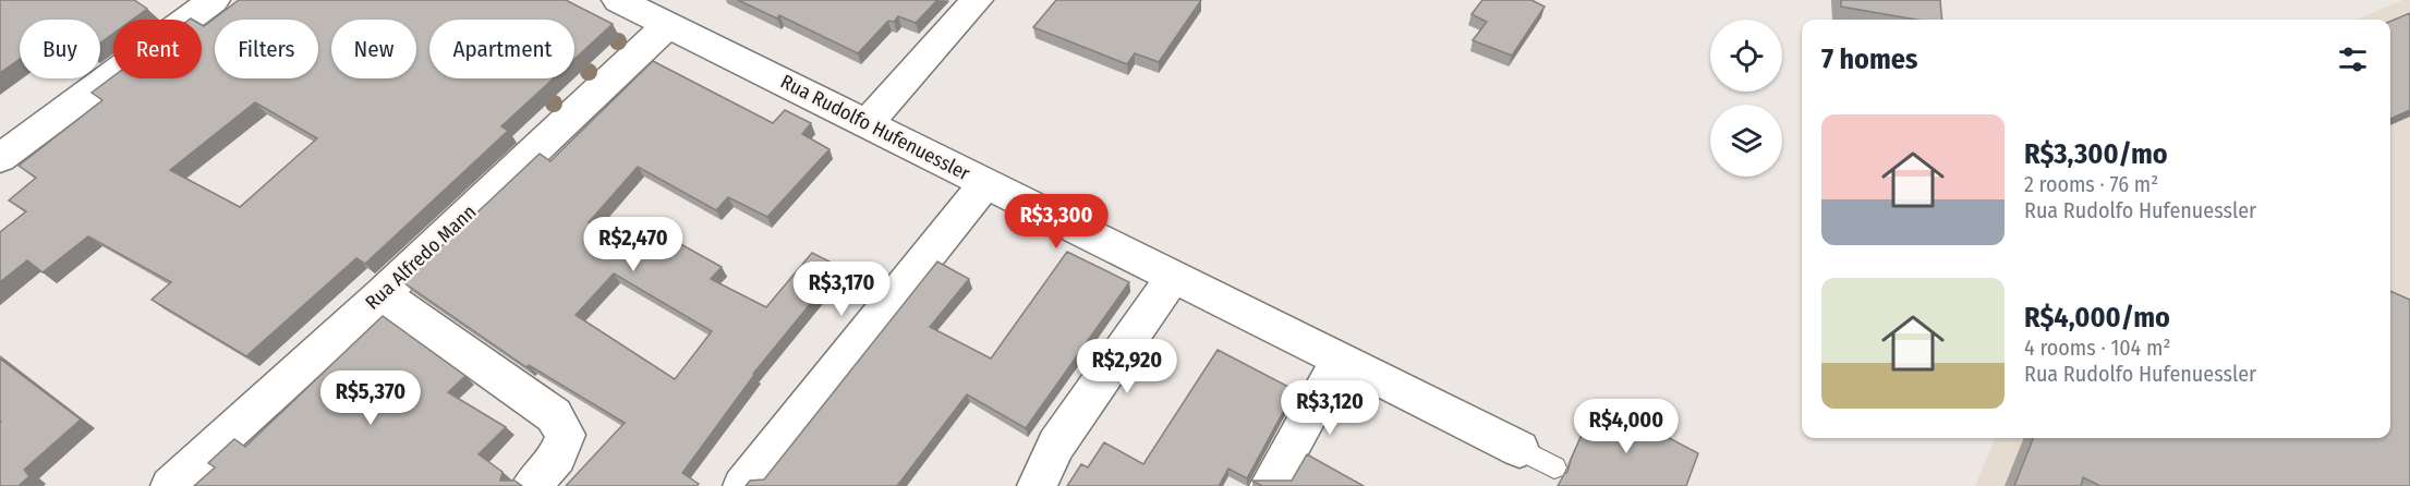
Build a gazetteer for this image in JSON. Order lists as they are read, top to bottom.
{
  "streets": {
    "street": ["Rua Rudolfo Hufenuessler", "Rua Alfredo Mann"]
  },
  "crossings": [
    ["Rua Rudolfo Hufenuessler", "Rua Alfredo Mann"]
  ],
  "page": {
    "chip": [
      "Buy",
      "Rent",
      "Filters",
      "New",
      "Apartment"
    ],
    "heading": "7 homes",
    "list": [
      {
        "name": "R$3,300/mo",
        "note": "2 rooms · 76 m² · Rua Rudolfo Hufenuessler"
      },
      {
        "name": "R$4,000/mo",
        "note": "4 rooms · 104 m² · Rua Rudolfo Hufenuessler"
      }
    ],
    "price": [
      "R$3,300",
      "R$2,470",
      "R$3,170",
      "R$2,920",
      "R$5,370",
      "R$3,120",
      "R$4,000"
    ]
  }
}
